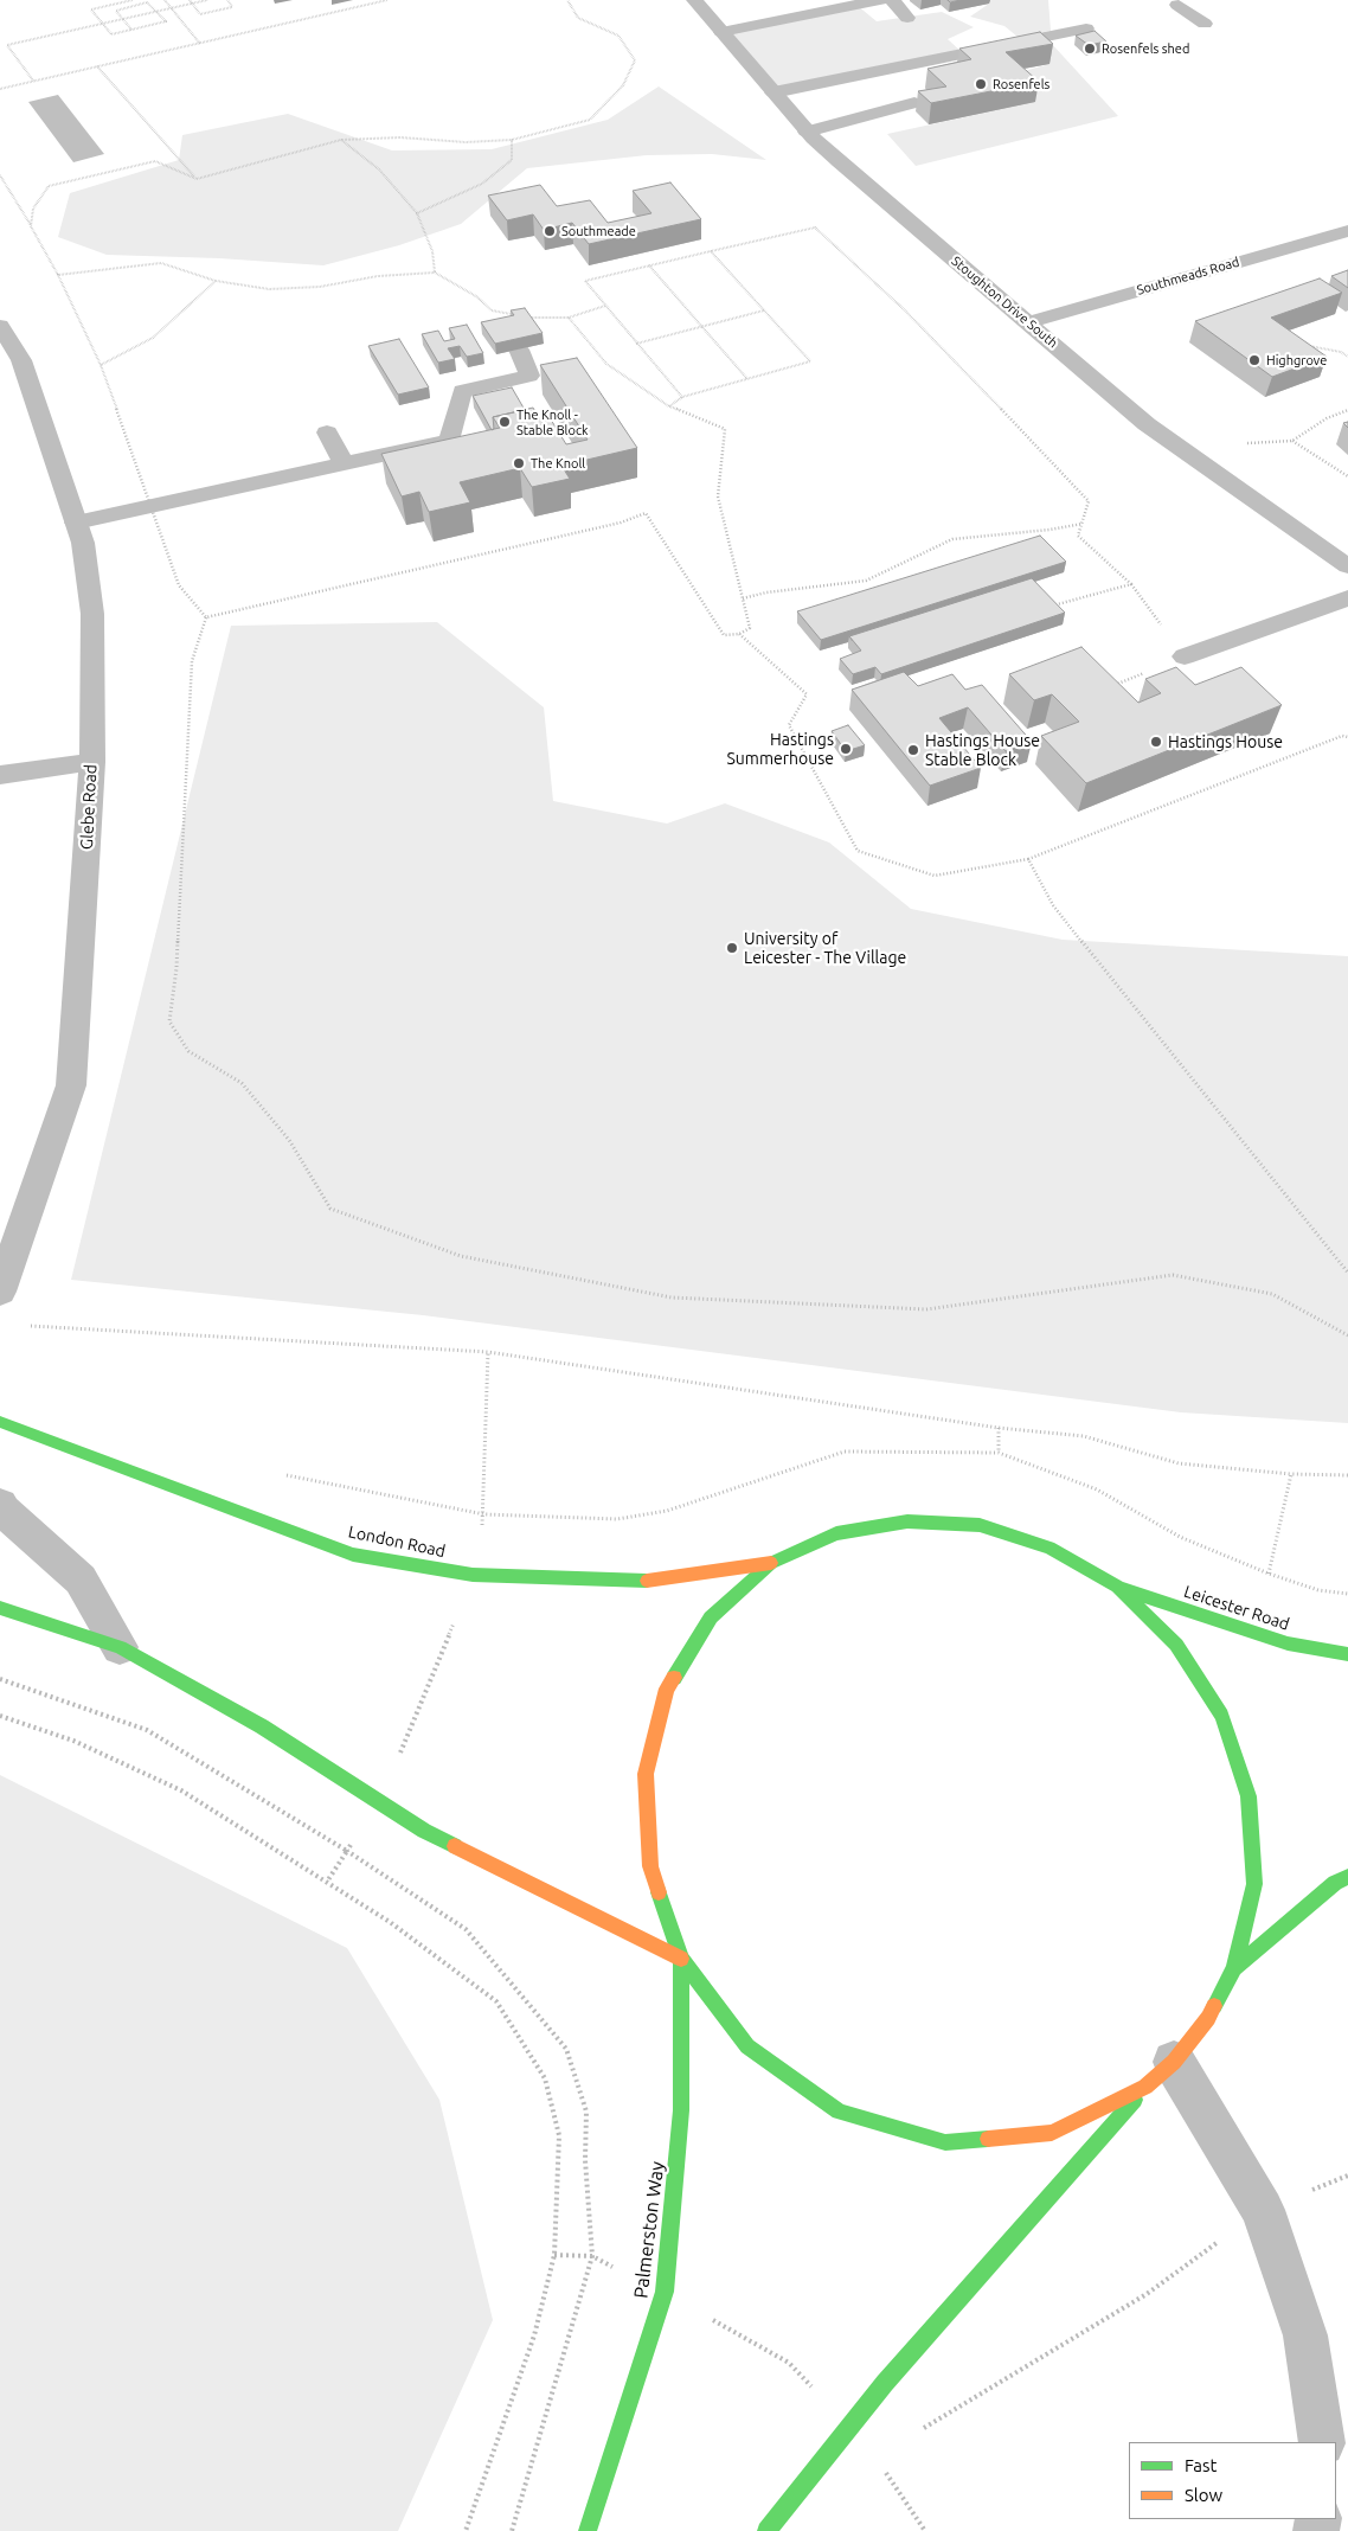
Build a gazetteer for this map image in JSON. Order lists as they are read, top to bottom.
{
  "streets": {
    "highway": ["London Road", "Leicester Road", "Palmerston Way"],
    "street": ["Southmeads Road", "Stoughton Drive South", "Glebe Road"]
  },
  "crossings": [
    ["Southmeads Road", "Stoughton Drive South"]
  ],
  "places": [
    "Rosenfels shed",
    "Rosenfels",
    "Southmeade",
    "Highgrove",
    "The Knoll - Stable Block",
    "The Knoll",
    "Hastings House",
    "Hastings Summerhouse",
    "Hastings House Stable Block",
    "University of Leicester - The Village"
  ],
  "legend": ["Fast", "Slow"]
}
